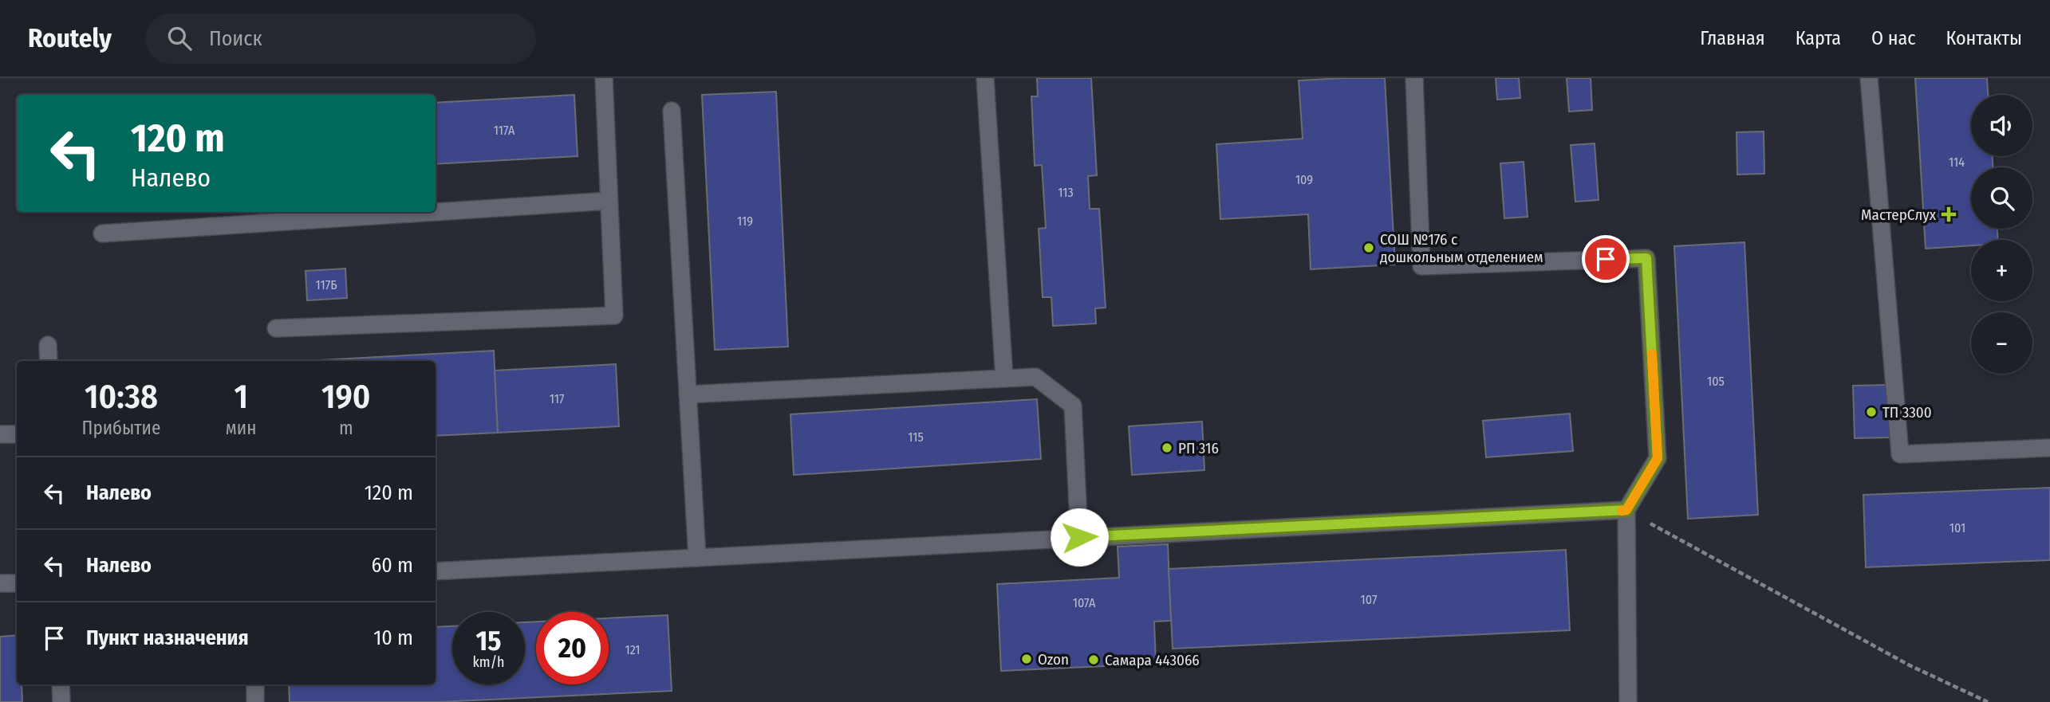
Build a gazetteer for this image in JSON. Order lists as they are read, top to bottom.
{
  "places": {
    "health": ["МастерСлух"],
    "other": [
      "СОШ №176 с дошкольным отделением",
      "ТП 3300",
      "РП 316",
      "Ozon",
      "Самара 443066"
    ]
  },
  "house_numbers": [
    "117А",
    "114",
    "109",
    "113",
    "119",
    "117Б",
    "105",
    "117",
    "115",
    "101",
    "107",
    "107А",
    "121"
  ],
  "page": {
    "header": "Routely",
    "search": "Поиск",
    "nav": [
      "Главная",
      "Карта",
      "О нас",
      "Контакты"
    ],
    "map_buttons": ["+", "−"],
    "turn": ["120 m", "Налево"],
    "eta": [
      "10:38",
      "Прибытие",
      "1",
      "мин",
      "190",
      "m"
    ],
    "list": [
      {
        "name": "Налево",
        "value": "120 m"
      },
      {
        "name": "Налево",
        "value": "60 m"
      },
      {
        "name": "Пункт назначения",
        "value": "10 m"
      }
    ],
    "speed": "15 km/h",
    "limit": "20"
  }
}
